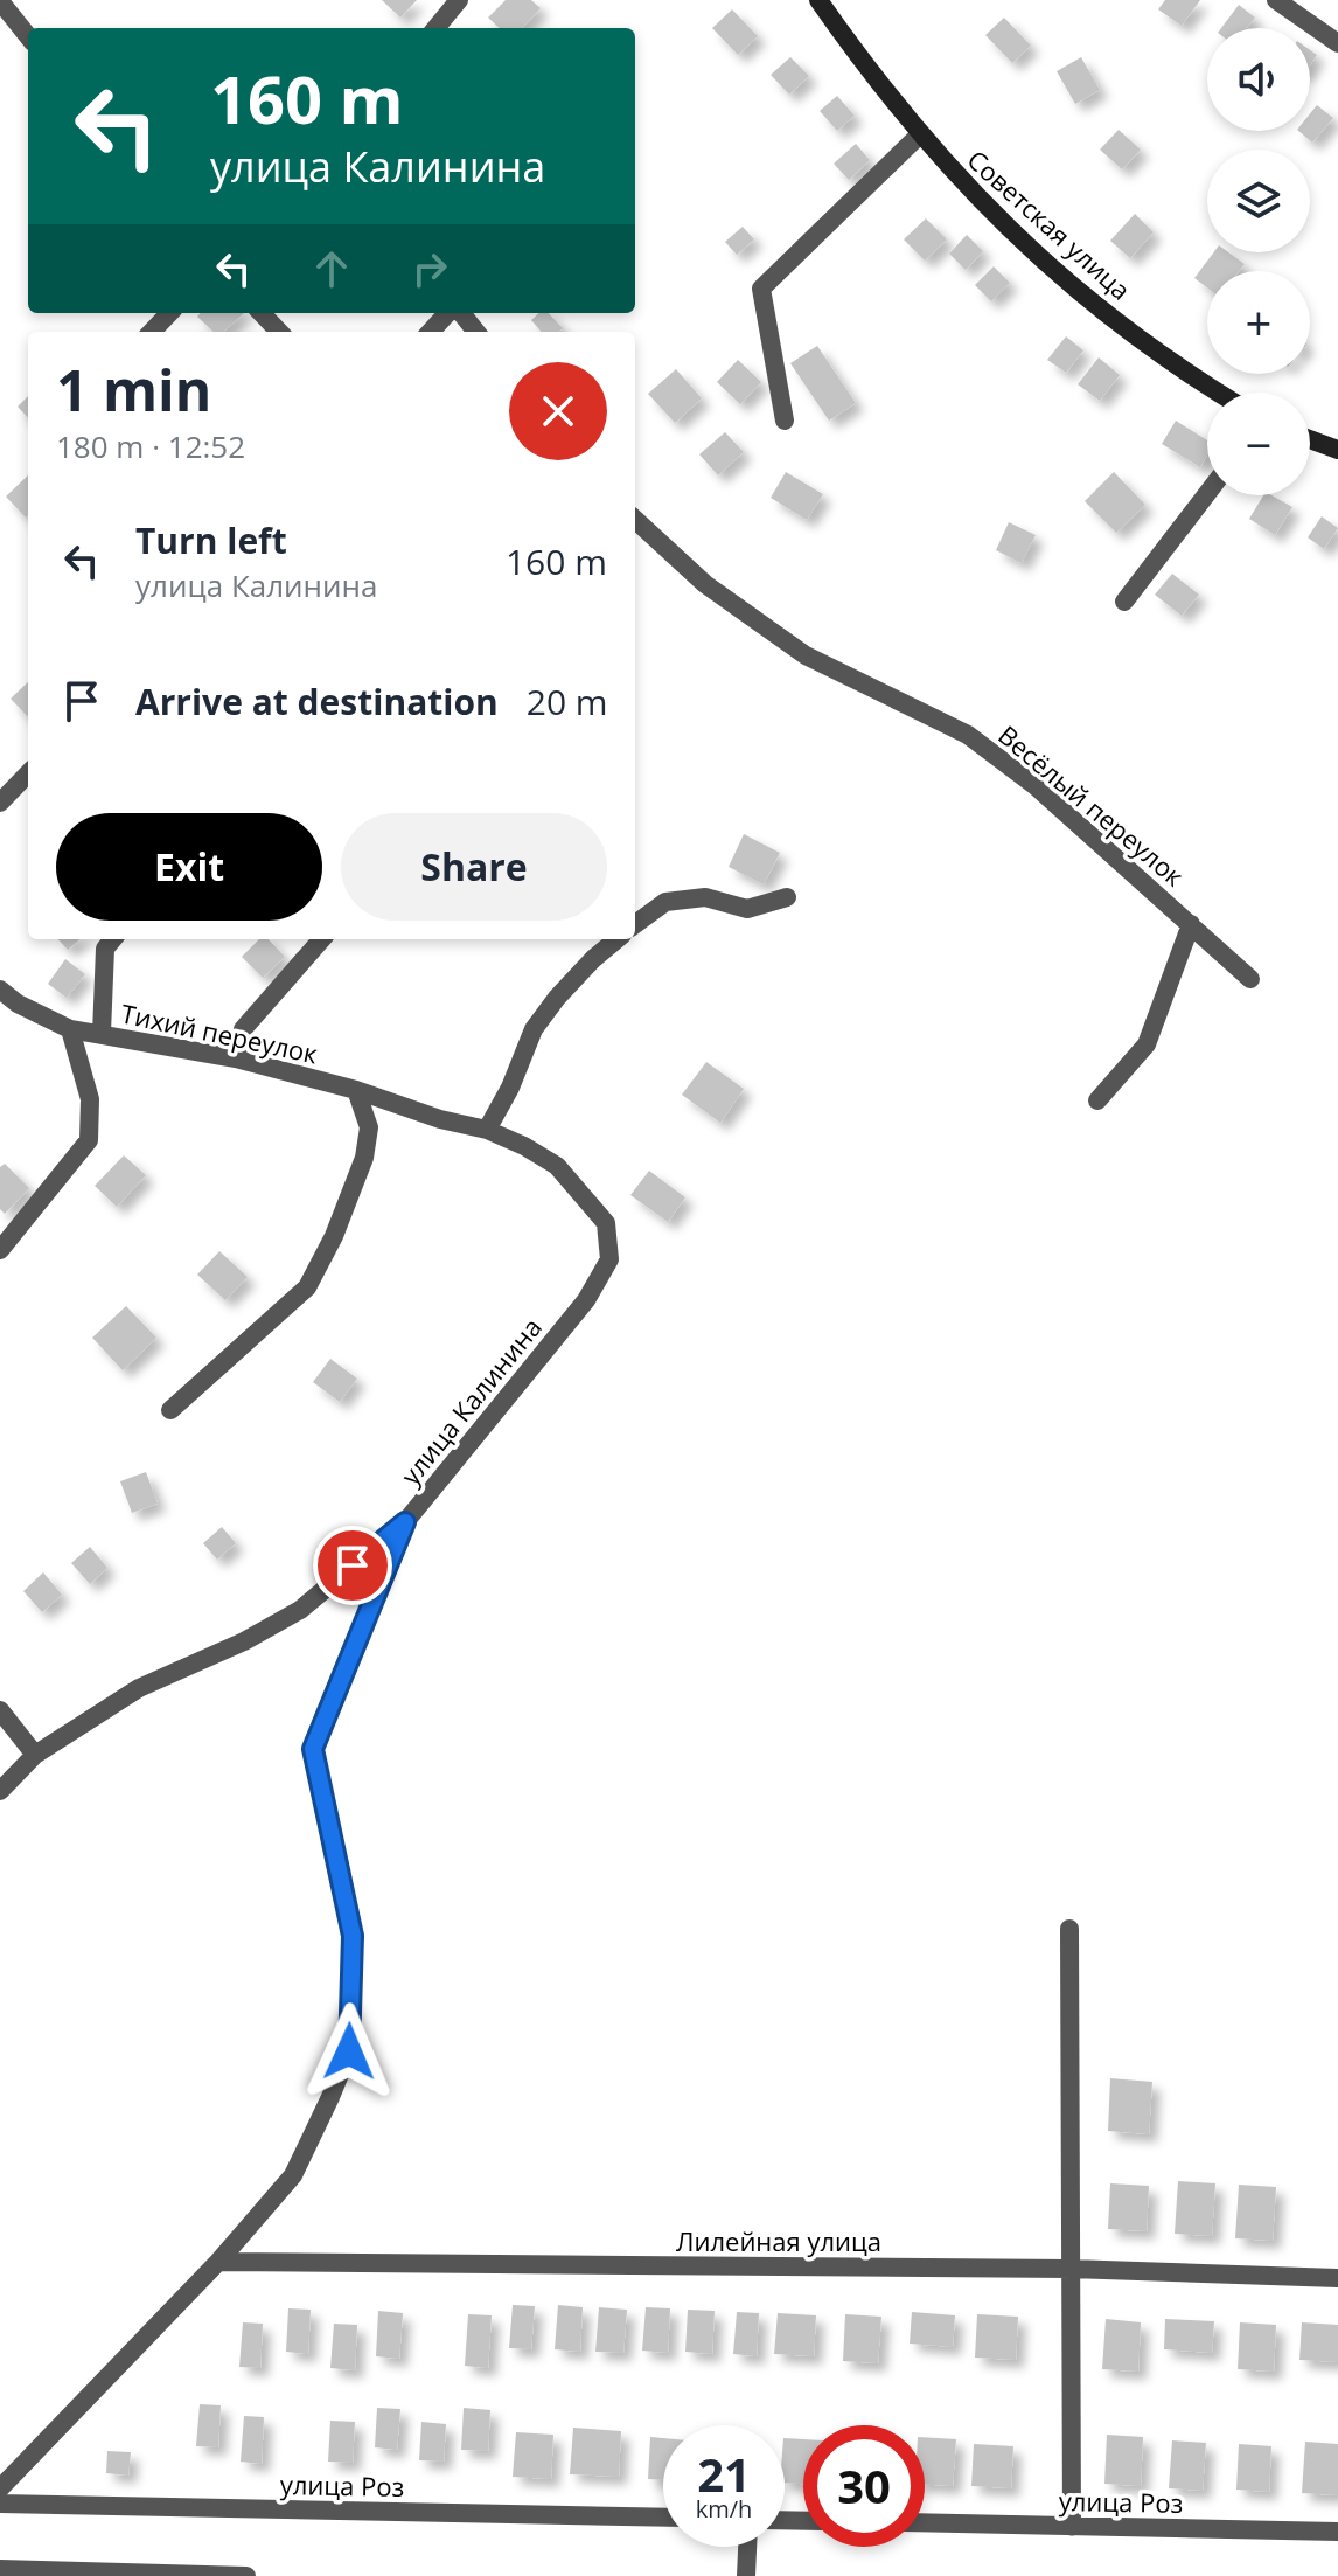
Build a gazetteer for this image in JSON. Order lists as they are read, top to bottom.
{
  "streets": {
    "main road": ["Советская улица"],
    "street": [
      "Весёлый переулок",
      "Тихий переулок",
      "улица Калинина",
      "Лилейная улица",
      "улица Роз"
    ]
  },
  "crossings": [
    ["Тихий переулок", "улица Калинина"]
  ],
  "page": {
    "map_buttons": ["+", "−"],
    "turn": ["160 m", "улица Калинина"],
    "heading": ["1 min", "180 m · 12:52"],
    "list": [
      {
        "name": "Turn left",
        "note": "улица Калинина",
        "value": "160 m"
      },
      {
        "name": "Arrive at destination",
        "value": "20 m"
      }
    ],
    "buttons": ["Exit", "Share"],
    "speed": "21 km/h",
    "limit": "30"
  }
}
